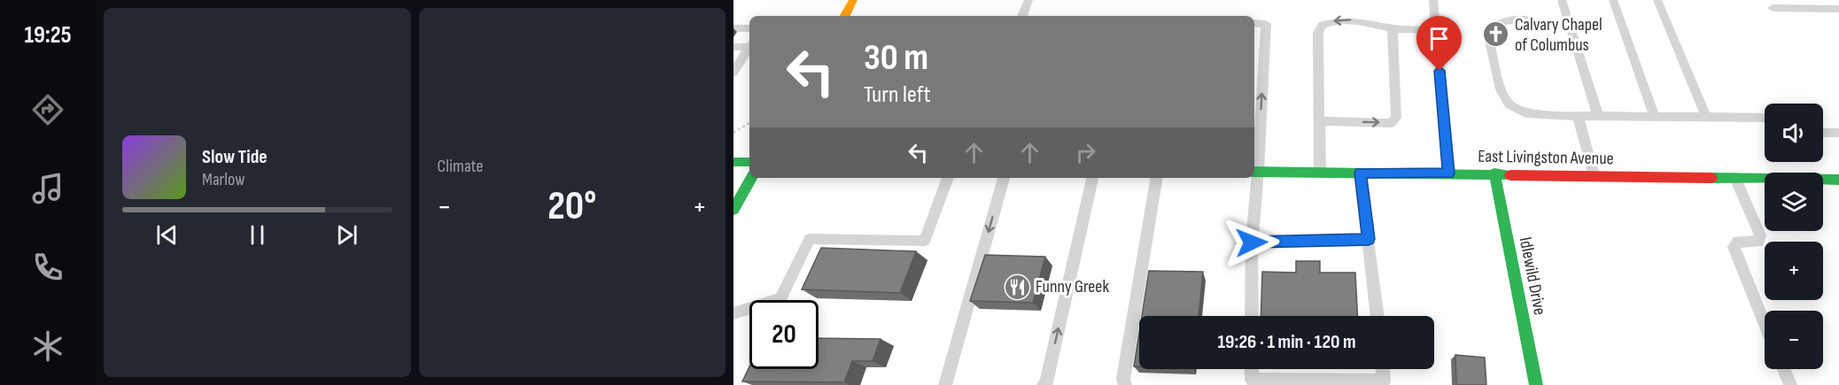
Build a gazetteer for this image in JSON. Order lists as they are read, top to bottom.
{
  "streets": {
    "main road": ["East Livingston Avenue", "Idlewild Drive"]
  },
  "crossings": [
    ["East Livingston Avenue", "Idlewild Drive"]
  ],
  "places": {
    "church": ["Calvary Chapel of Columbus"],
    "restaurant": ["Funny Greek"]
  },
  "page": {
    "tabs": "19:25",
    "tile": "Climate",
    "turn": ["30 m", "Turn left"],
    "map_buttons": ["+", "−"],
    "song": ["Slow Tide", "Marlow"],
    "heat": ["−", "20°", "+"],
    "limit": "20",
    "trip": "19:26 · 1 min · 120 m"
  }
}
